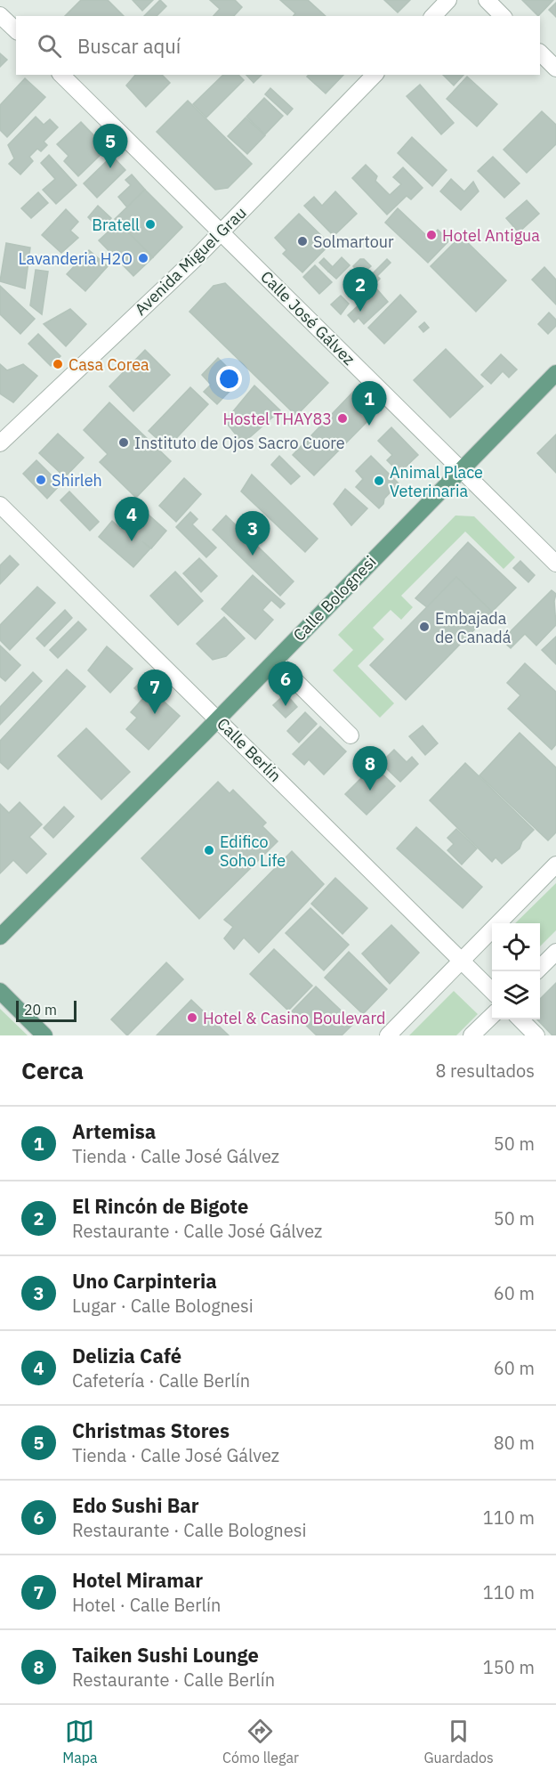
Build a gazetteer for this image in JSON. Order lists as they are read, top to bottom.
{
  "streets": {
    "main road": ["Calle Bolognesi"],
    "street": ["Avenida Miguel Grau", "Calle José Gálvez", "Calle Berlín"]
  },
  "crossings": [
    ["Avenida Miguel Grau", "Calle José Gálvez"],
    ["Calle José Gálvez", "Calle Bolognesi"],
    ["Calle Bolognesi", "Calle Berlín"]
  ],
  "places": [
    "Bratell",
    "Hotel Antigua",
    "Solmartour",
    "Lavanderia H2O",
    "Casa Corea",
    "Hostel THAY83",
    "Instituto de Ojos Sacro Cuore",
    "Shirleh",
    "Animal Place Veterinaria",
    "Embajada de Canadá",
    "Edifico Soho Life",
    "Hotel & Casino Boulevard"
  ],
  "scale_bar": "20 m",
  "page": {
    "search": "Buscar aquí",
    "pins": [
      "5",
      "2",
      "1",
      "4",
      "3",
      "6",
      "7",
      "8"
    ],
    "scale": "20 m",
    "heading": ["Cerca", "8 resultados"],
    "list": [
      {
        "mark": "1",
        "name": "Artemisa",
        "note": "Tienda · Calle José Gálvez",
        "value": "50 m"
      },
      {
        "mark": "2",
        "name": "El Rincón de Bigote",
        "note": "Restaurante · Calle José Gálvez",
        "value": "50 m"
      },
      {
        "mark": "3",
        "name": "Uno Carpinteria",
        "note": "Lugar · Calle Bolognesi",
        "value": "60 m"
      },
      {
        "mark": "4",
        "name": "Delizia Café",
        "note": "Cafetería · Calle Berlín",
        "value": "60 m"
      },
      {
        "mark": "5",
        "name": "Christmas Stores",
        "note": "Tienda · Calle José Gálvez",
        "value": "80 m"
      },
      {
        "mark": "6",
        "name": "Edo Sushi Bar",
        "note": "Restaurante · Calle Bolognesi",
        "value": "110 m"
      },
      {
        "mark": "7",
        "name": "Hotel Miramar",
        "note": "Hotel · Calle Berlín",
        "value": "110 m"
      },
      {
        "mark": "8",
        "name": "Taiken Sushi Lounge",
        "note": "Restaurante · Calle Berlín",
        "value": "150 m"
      }
    ],
    "nav": ["Mapa", "Cómo llegar", "Guardados"]
  }
}
